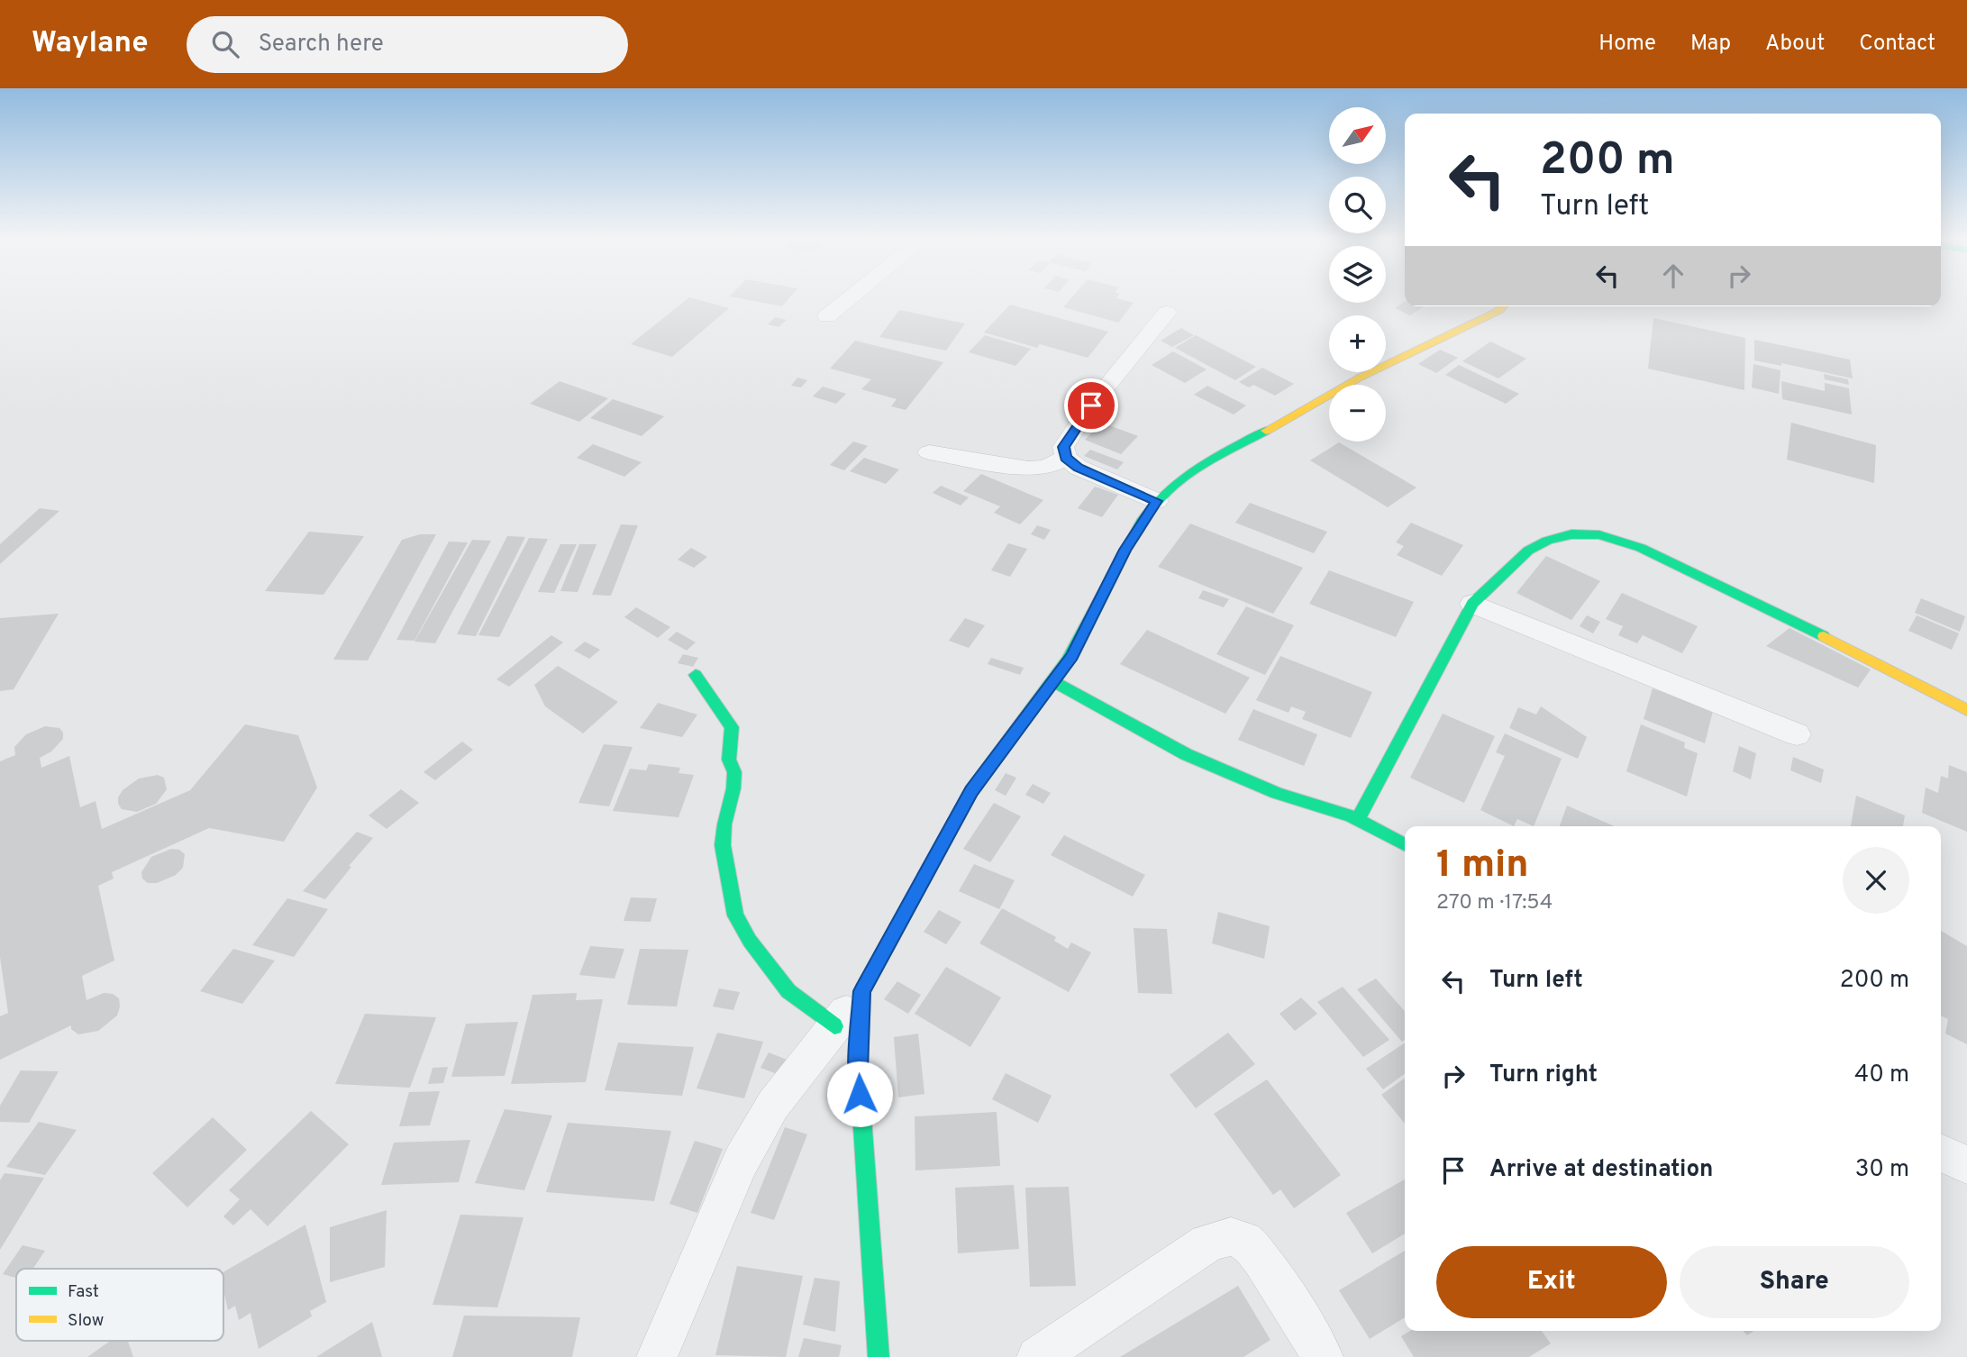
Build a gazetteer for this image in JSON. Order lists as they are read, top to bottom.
{
  "legend": ["Fast", "Slow"],
  "north": "top right",
  "page": {
    "header": "Waylane",
    "search": "Search here",
    "nav": [
      "Home",
      "Map",
      "About",
      "Contact"
    ],
    "map_buttons": ["+", "−"],
    "turn": ["200 m", "Turn left"],
    "heading": ["1 min", "270 m · 17:54"],
    "list": [
      {
        "name": "Turn left",
        "value": "200 m"
      },
      {
        "name": "Turn right",
        "value": "40 m"
      },
      {
        "name": "Arrive at destination",
        "value": "30 m"
      }
    ],
    "buttons": ["Exit", "Share"]
  }
}
